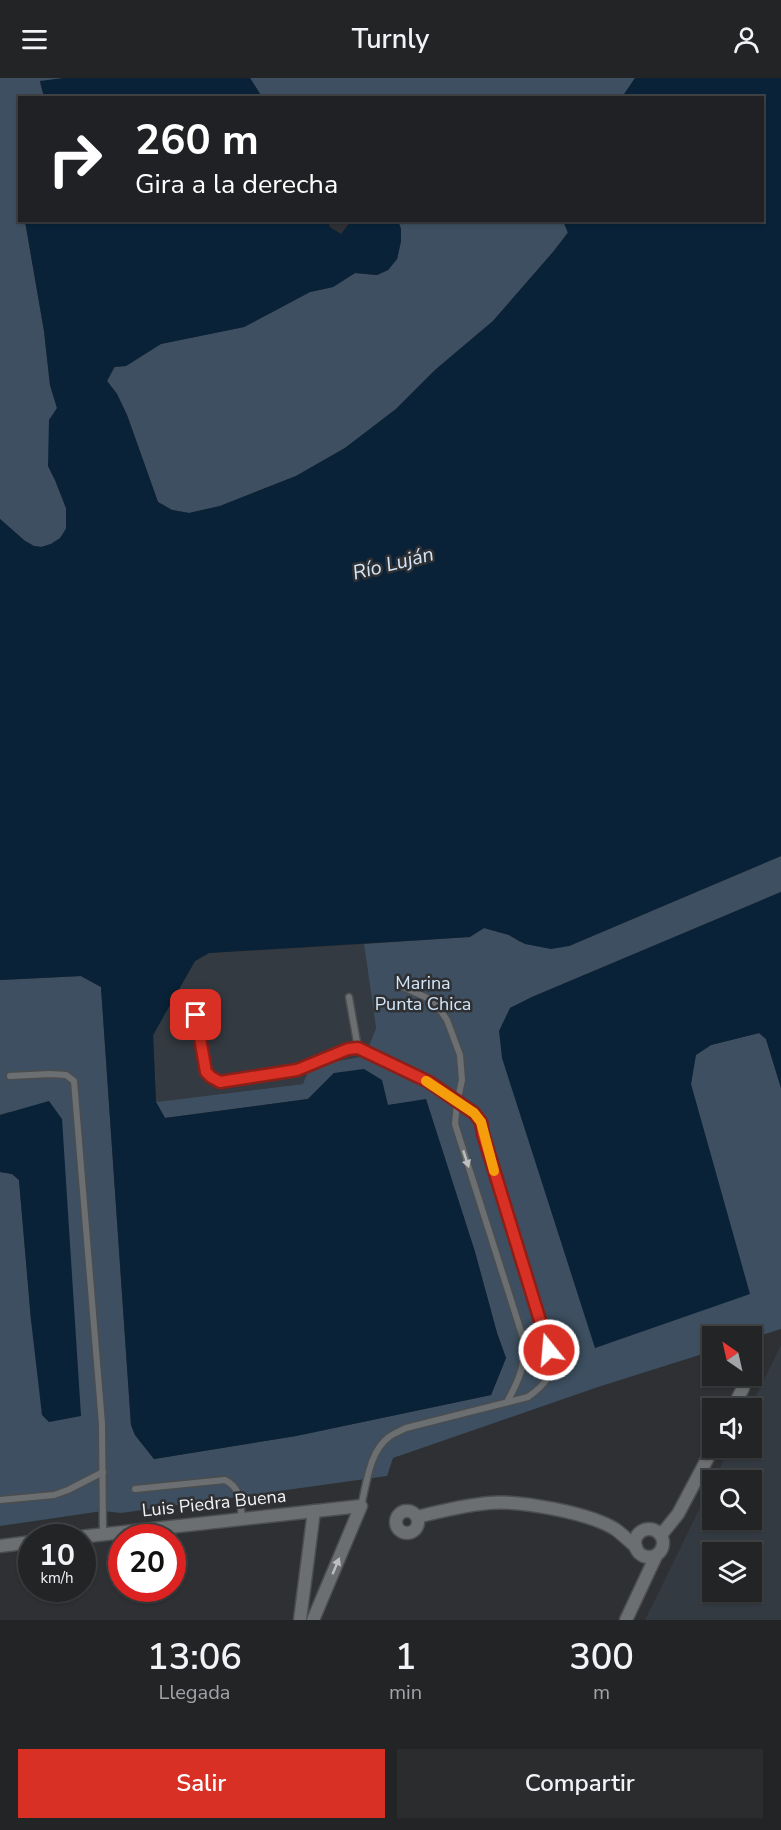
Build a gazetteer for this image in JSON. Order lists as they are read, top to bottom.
{
  "streets": {
    "street": ["Luis Piedra Buena"]
  },
  "water": ["Río Luján"],
  "parks": ["Marina Punta Chica"],
  "north": "top left",
  "page": {
    "header": "Turnly",
    "turn": ["260 m", "Gira a la derecha"],
    "speed": "10 km/h",
    "limit": "20",
    "eta": [
      "13:06",
      "Llegada",
      "1",
      "min",
      "300",
      "m"
    ],
    "buttons": ["Salir", "Compartir"]
  }
}
